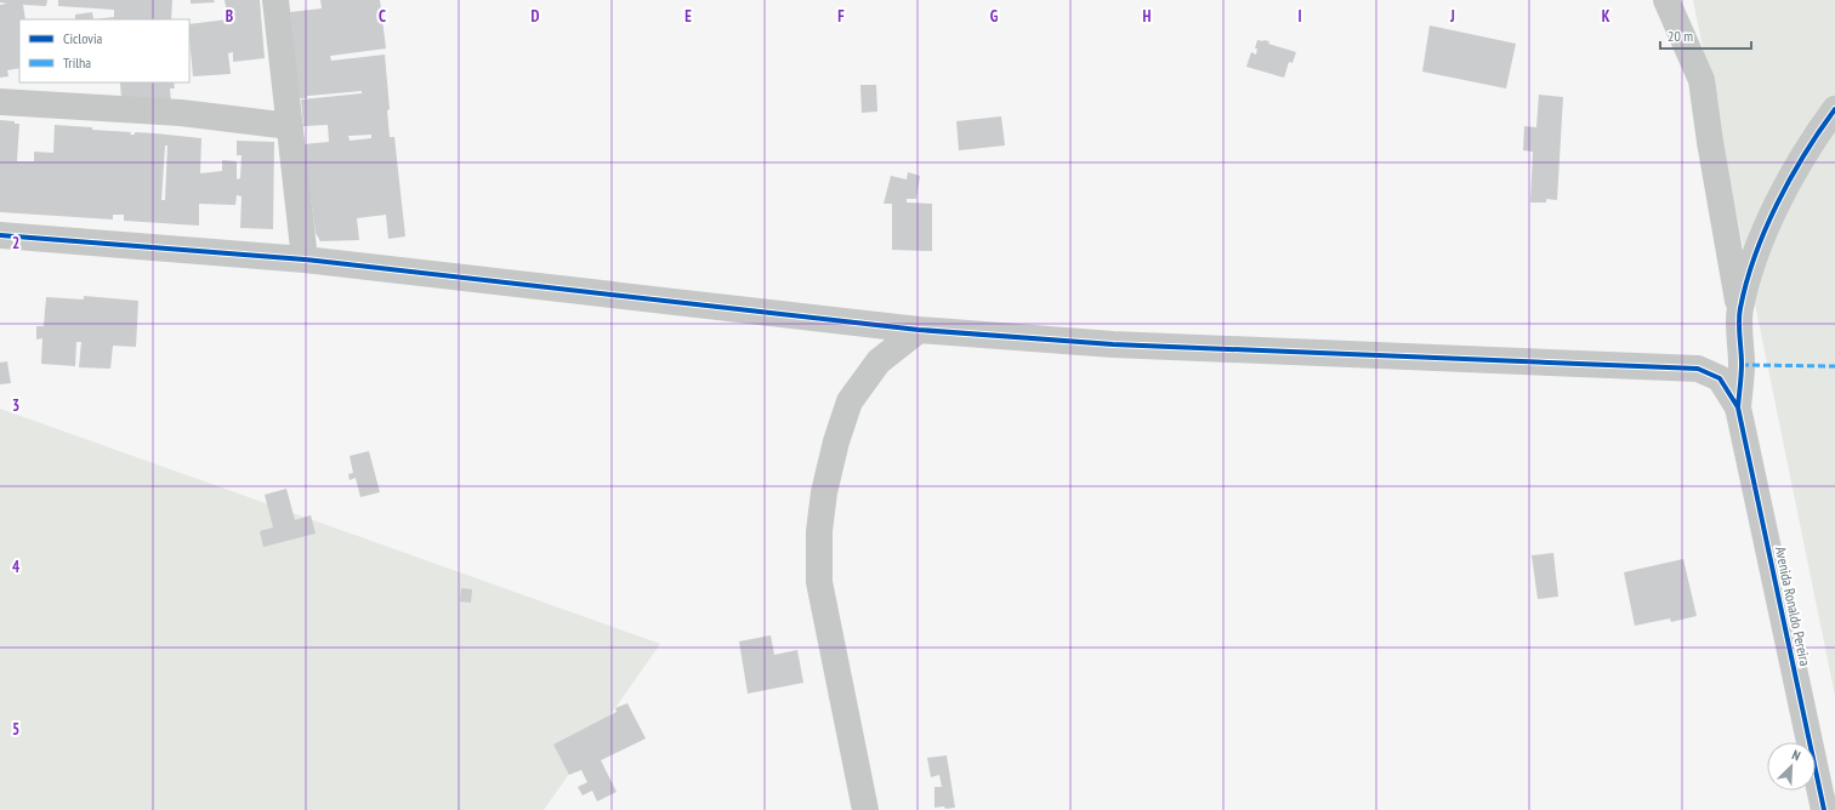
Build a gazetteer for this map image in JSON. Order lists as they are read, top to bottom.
{
  "streets": {
    "street": ["Avenida Ronaldo Pereira"]
  },
  "legend": ["Ciclovia", "Trilha"],
  "scale_bar": "20 m",
  "north": "top right",
  "grid": {
    "columns": [
      "B",
      "C",
      "D",
      "E",
      "F",
      "G",
      "H",
      "I",
      "J",
      "K"
    ],
    "rows": [
      "2",
      "3",
      "4",
      "5"
    ]
  }
}
